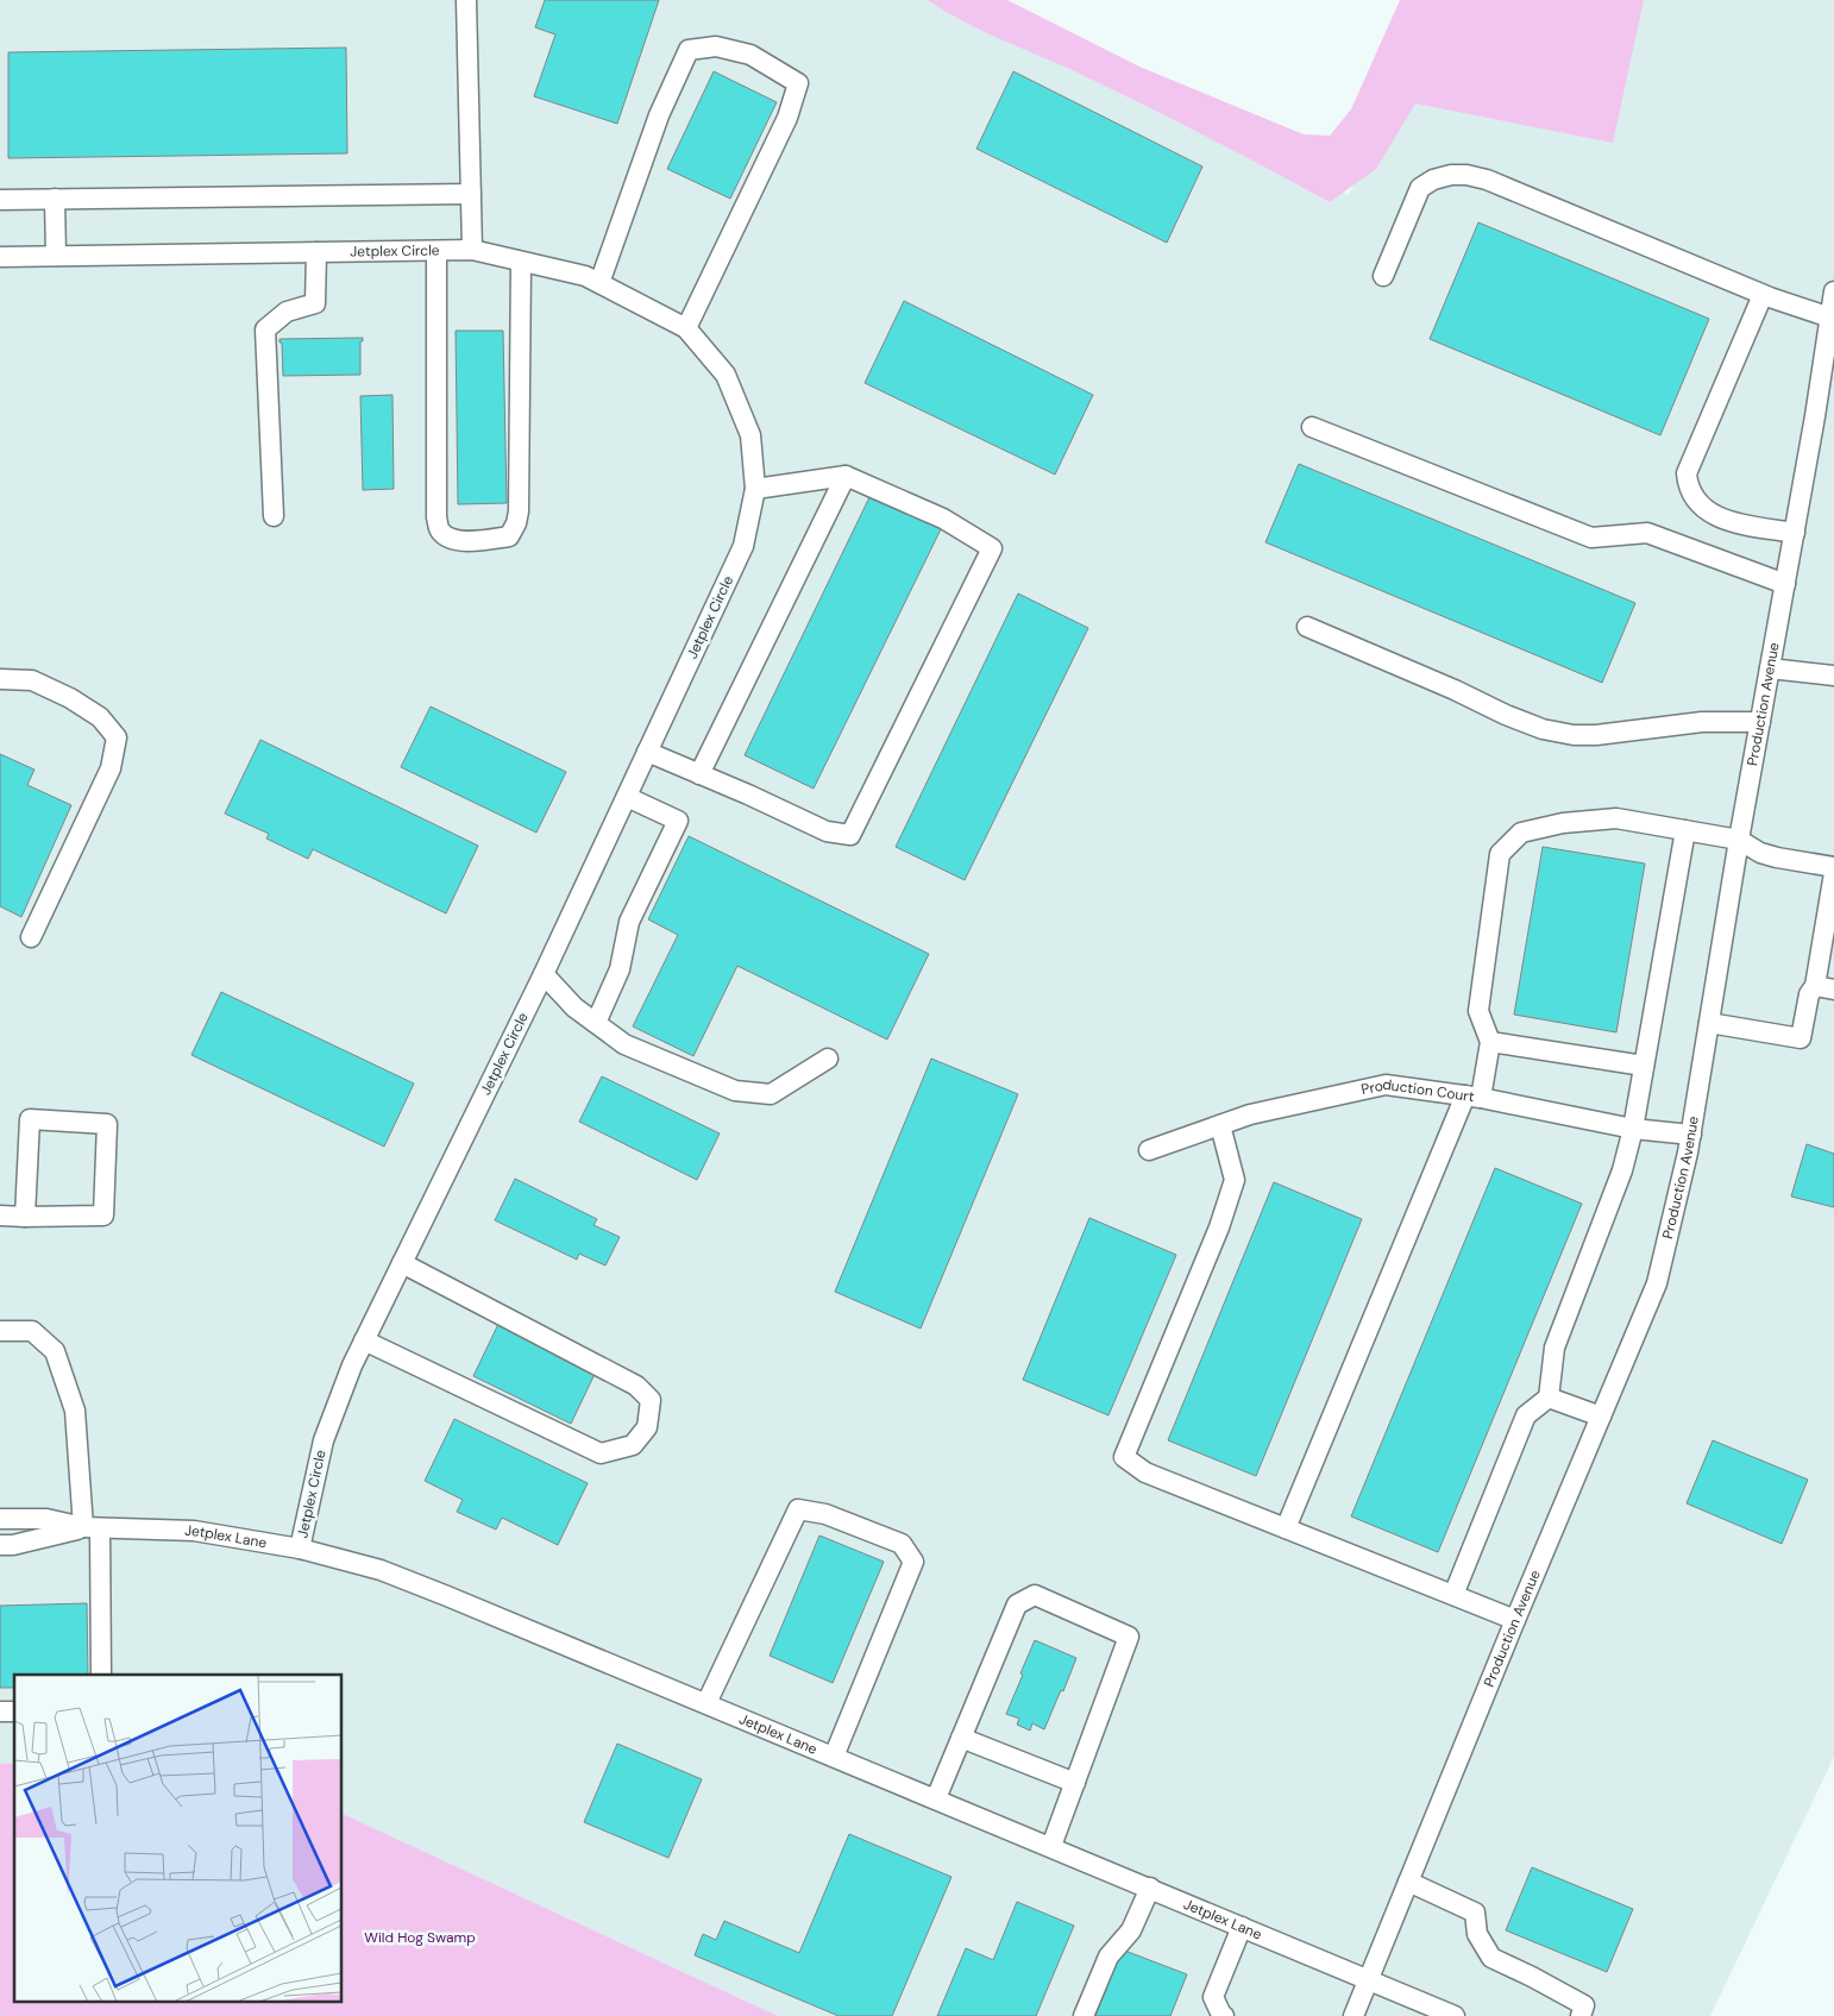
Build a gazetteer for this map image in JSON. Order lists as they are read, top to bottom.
{
  "streets": {
    "street": [
      "Jetplex Circle",
      "Production Avenue",
      "Production Court",
      "Jetplex Lane"
    ]
  },
  "crossings": [
    ["Jetplex Circle", "Jetplex Lane"],
    ["Production Avenue", "Production Court"],
    ["Production Avenue", "Jetplex Lane"]
  ],
  "parks": ["Wild Hog Swamp"]
}
